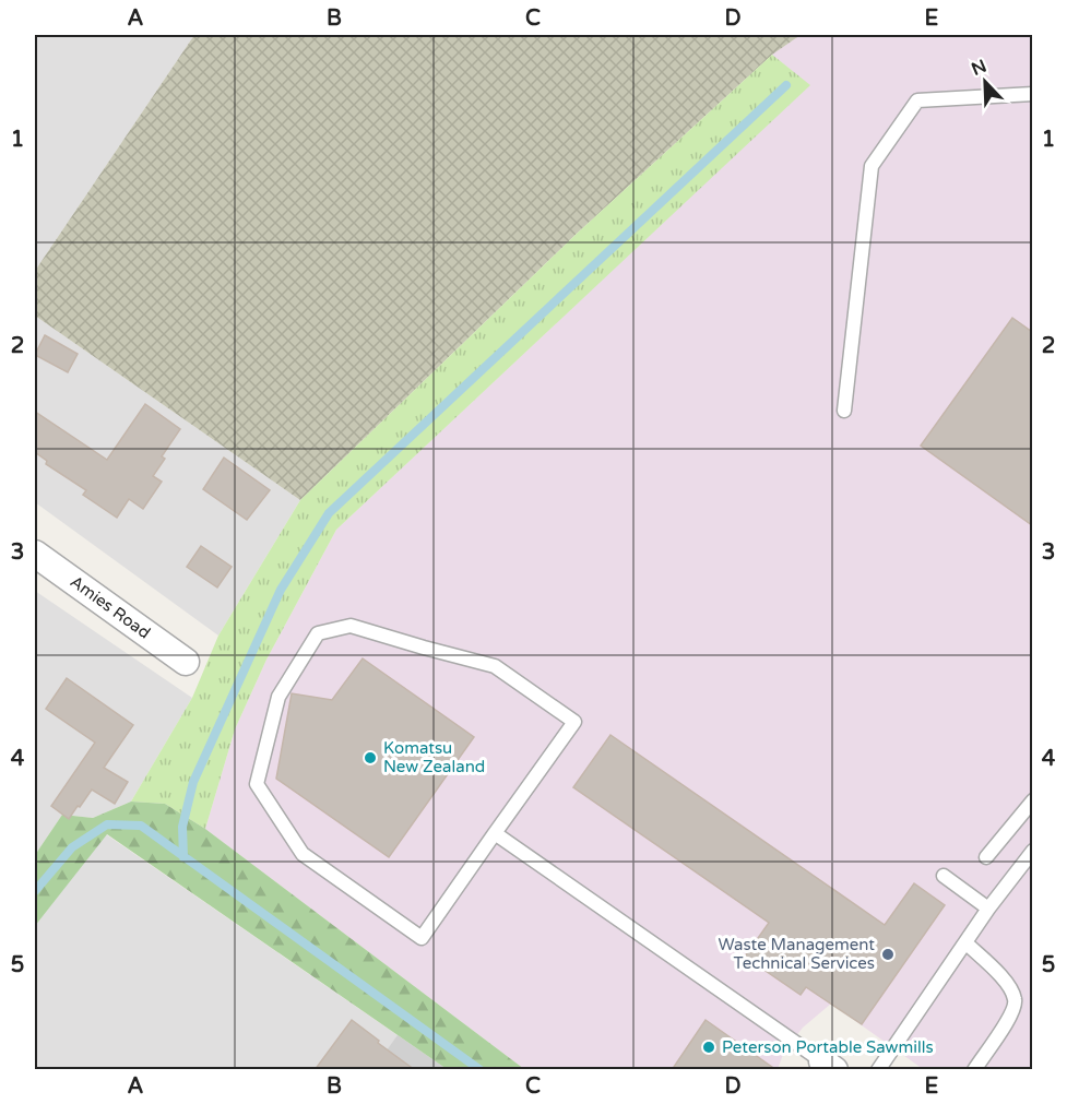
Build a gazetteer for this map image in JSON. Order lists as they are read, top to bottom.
{
  "streets": {
    "street": ["Amies Road"]
  },
  "places": ["Komatsu New Zealand", "Waste Management Technical Services", "Peterson Portable Sawmills"],
  "north": "top left",
  "grid": {
    "columns": [
      "A",
      "B",
      "C",
      "D",
      "E"
    ],
    "rows": [
      "1",
      "2",
      "3",
      "4",
      "5"
    ]
  }
}
